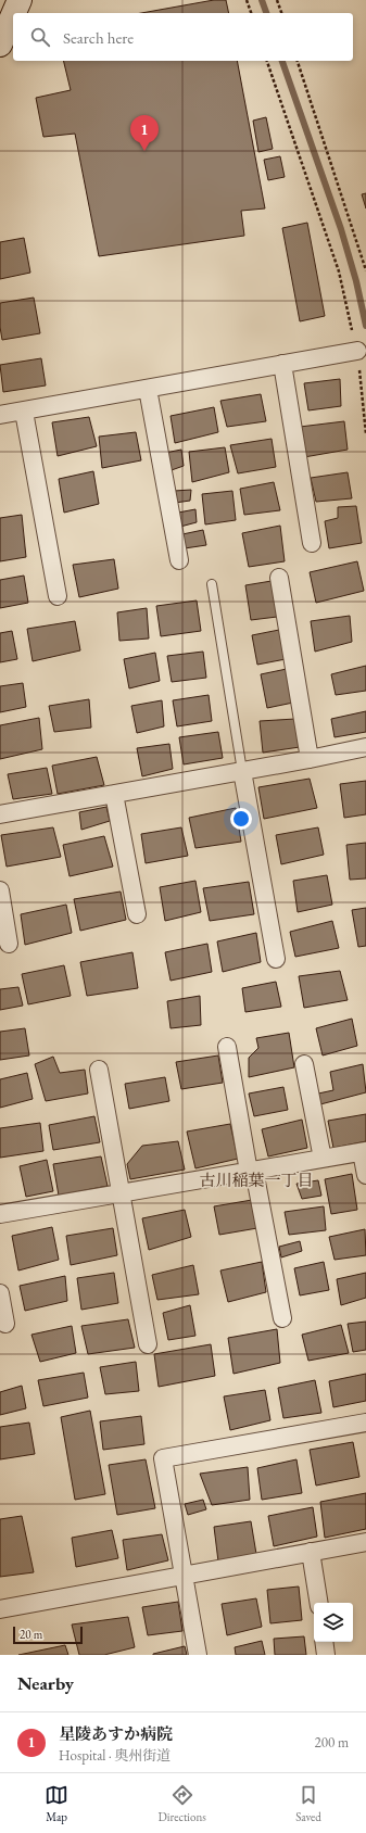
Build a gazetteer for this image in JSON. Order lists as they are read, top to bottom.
{
  "districts": ["古川稲葉一丁目"],
  "scale_bar": "20 m",
  "page": {
    "search": "Search here",
    "pins": "1",
    "scale": "20 m",
    "heading": "Nearby",
    "list": [
      {
        "mark": "1",
        "name": "星陵あすか病院",
        "note": "Hospital · 奥州街道",
        "value": "200 m"
      }
    ],
    "nav": ["Map", "Directions", "Saved"]
  }
}
